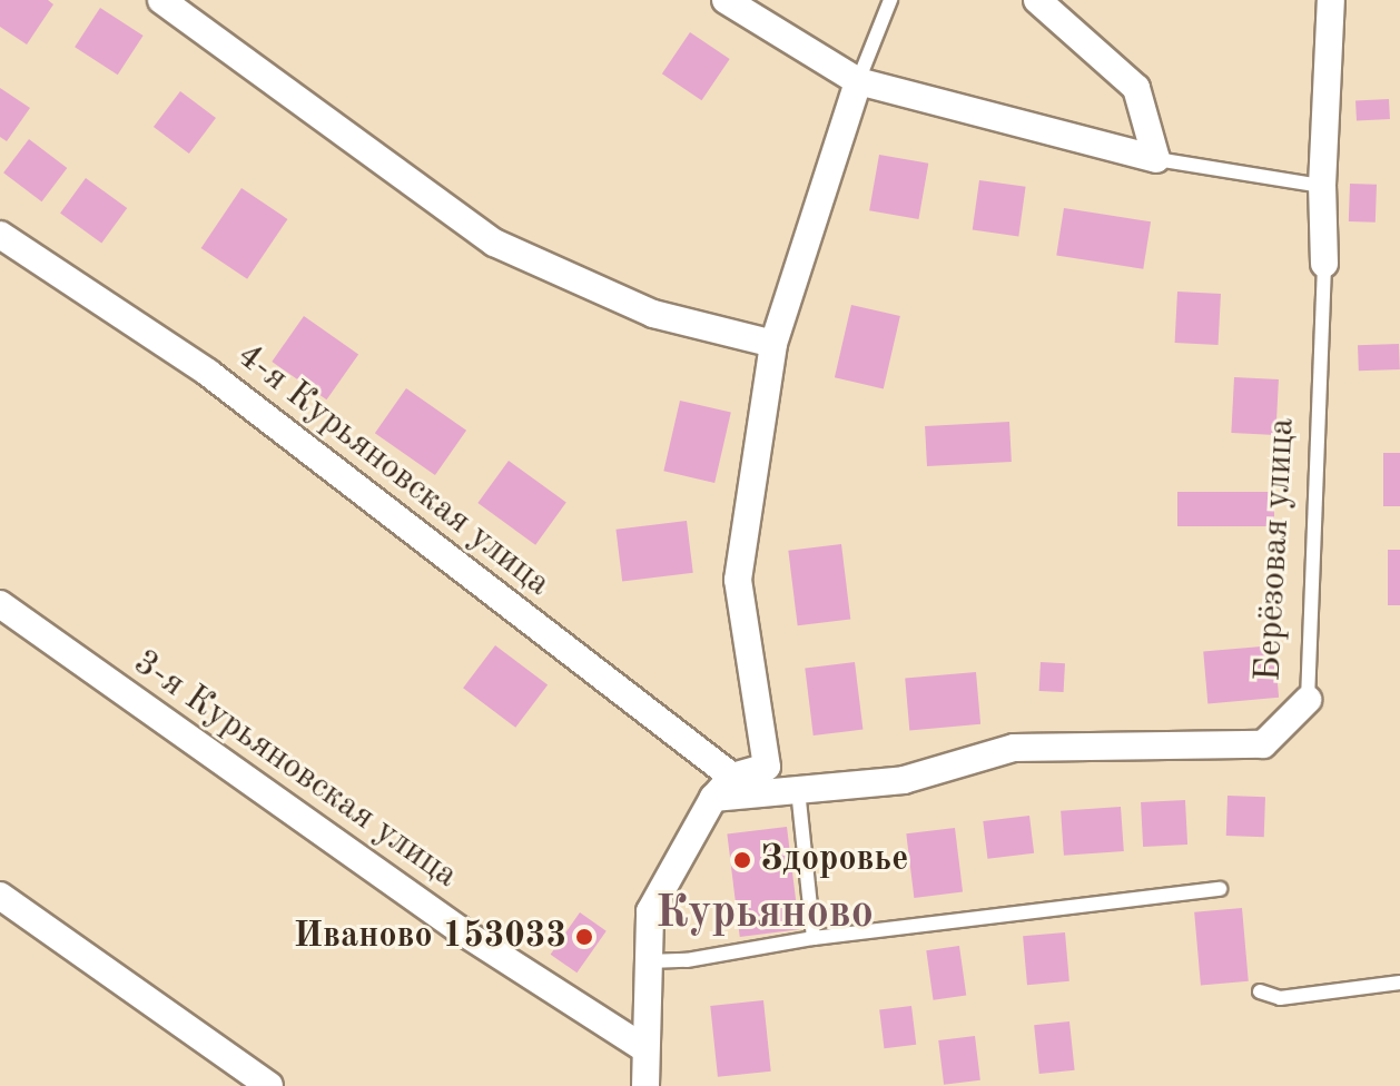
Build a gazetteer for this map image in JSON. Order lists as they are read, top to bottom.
{
  "streets": {
    "street": ["4-я Курьяновская улица", "Берёзовая улица", "3-я Курьяновская улица"]
  },
  "districts": ["Курьяново"],
  "places": ["Здоровье", "Иваново 153033"]
}
